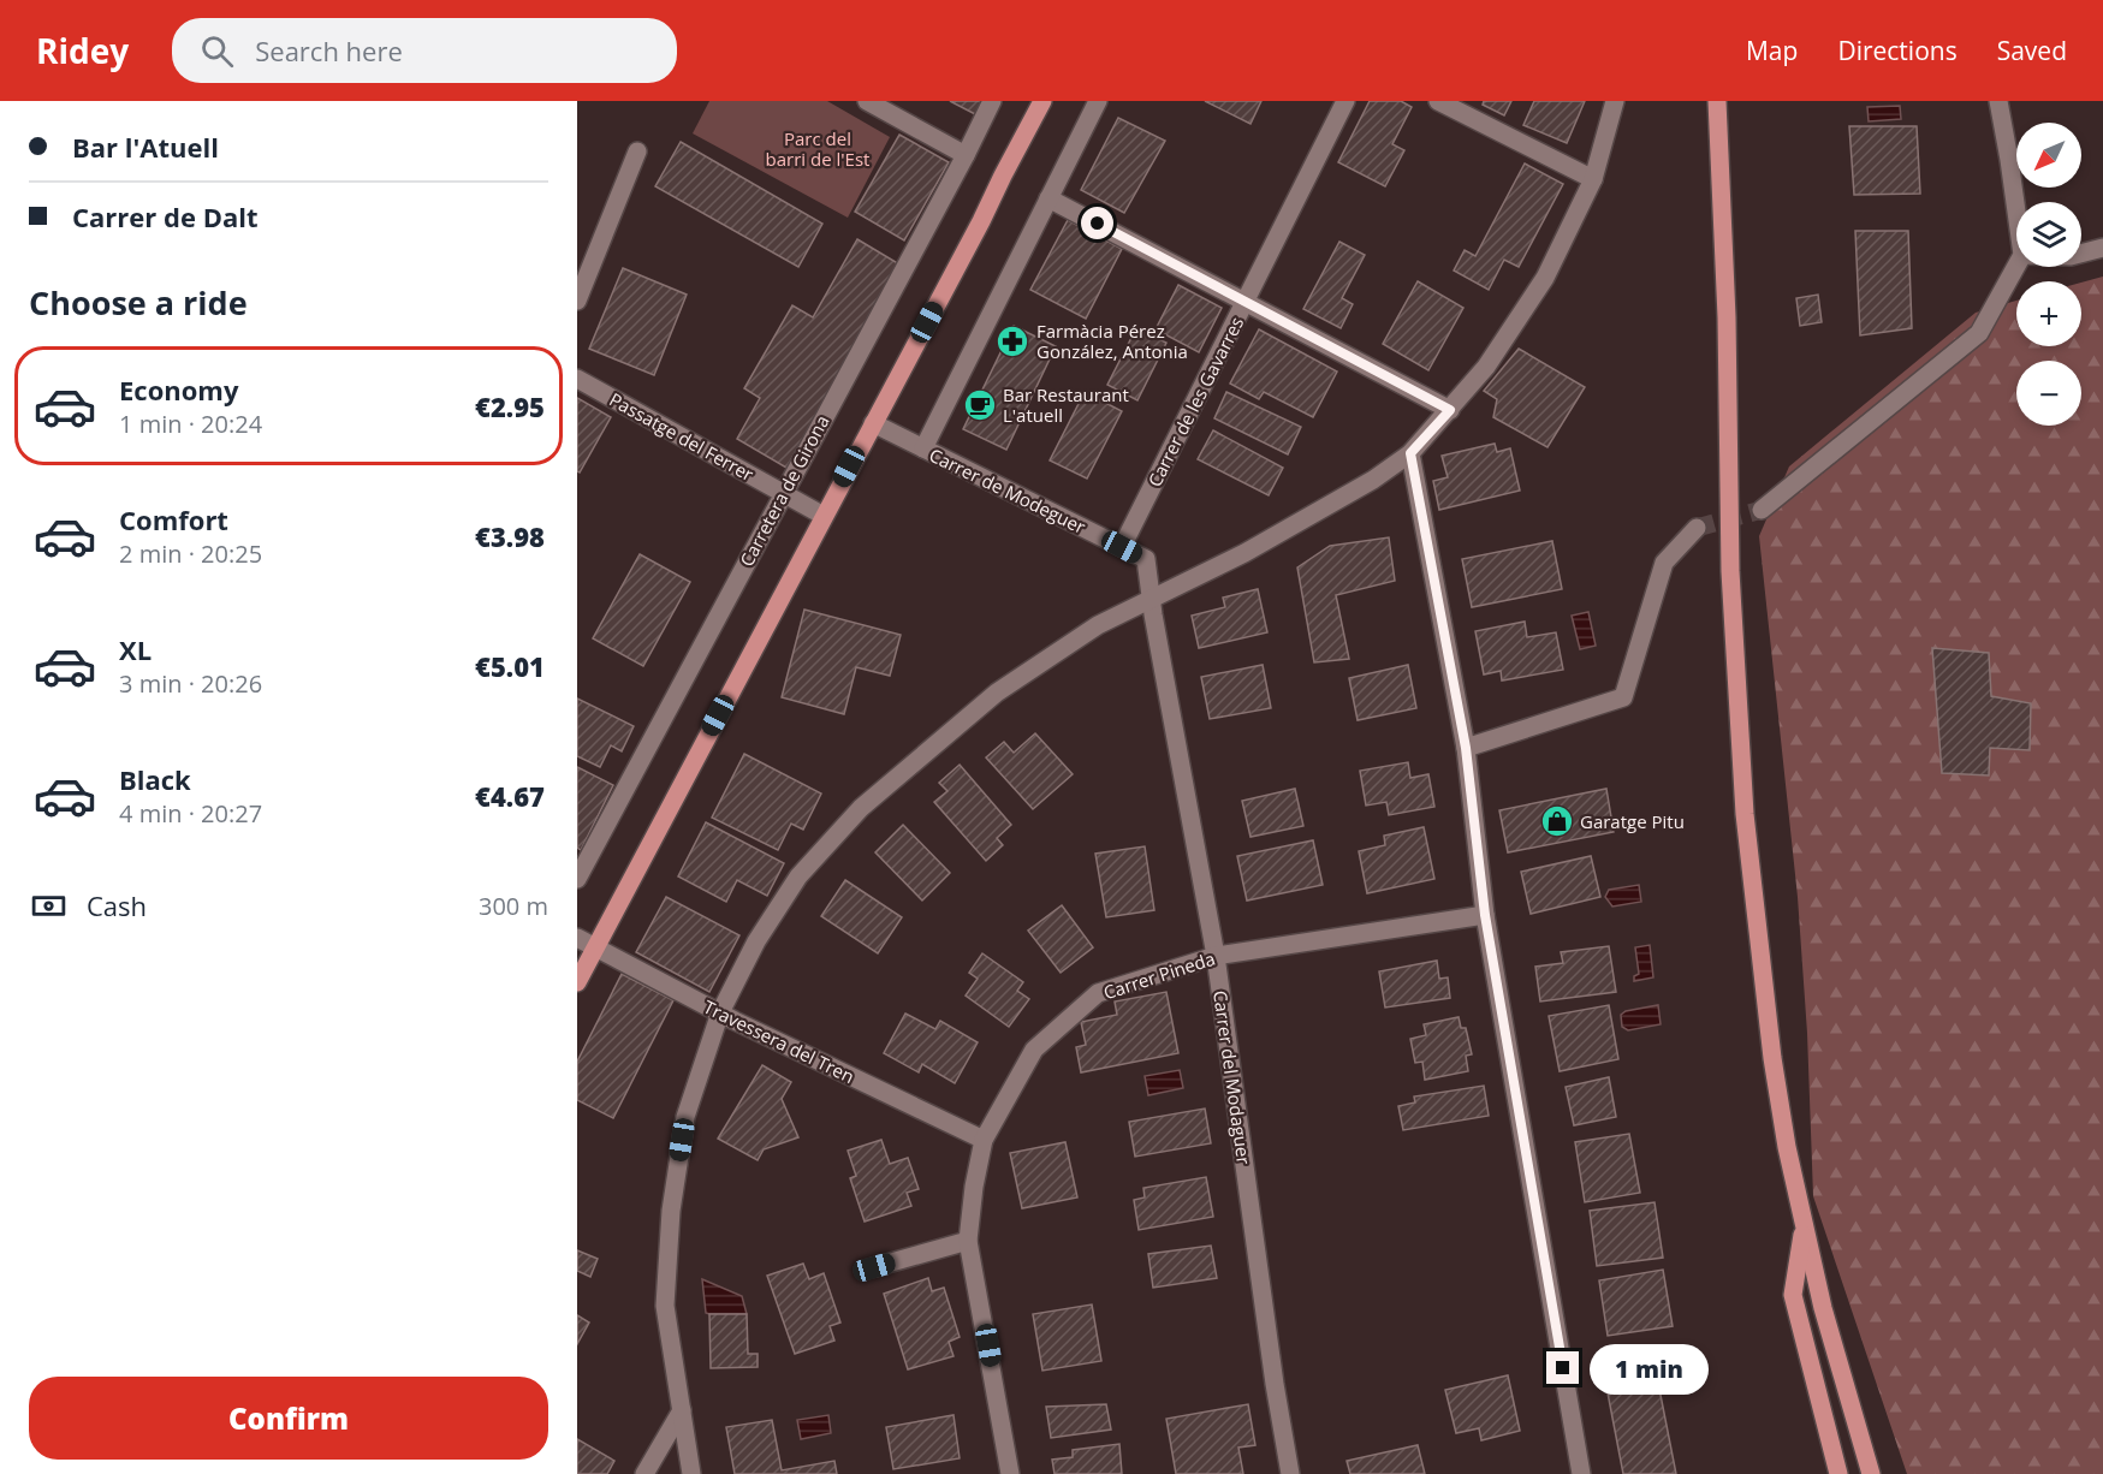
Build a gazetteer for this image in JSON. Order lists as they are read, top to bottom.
{
  "streets": {
    "street": [
      "Carrer de les Gavarres",
      "Passatge del Ferrer",
      "Carretera de Girona",
      "Carrer de Modeguer",
      "Carrer Pineda",
      "Travessera del Tren",
      "Carrer del Modaguer"
    ]
  },
  "crossings": [
    ["Carrer de les Gavarres", "Carrer de Modeguer"],
    ["Passatge del Ferrer", "Carretera de Girona"],
    ["Carrer de Modeguer", "Carrer del Modaguer"],
    ["Carrer Pineda", "Travessera del Tren"],
    ["Carrer Pineda", "Carrer del Modaguer"]
  ],
  "parks": ["Parc del barri de l'Est"],
  "places": {
    "pharmacy": ["Farmàcia Pérez González, Antonia"],
    "cafe": ["Bar Restaurant L'atuell"],
    "shop": ["Garatge Pitu"]
  },
  "north": "bottom left",
  "page": {
    "header": "Ridey",
    "search": "Search here",
    "nav": ["Map", "Directions", "Saved"],
    "banner": ["Bar l'Atuell", "Carrer de Dalt"],
    "map_buttons": ["+", "−"],
    "heading": "Choose a ride",
    "list": [
      {
        "name": "Economy",
        "note": "1 min · 20:24",
        "value": "€2.95"
      },
      {
        "name": "Comfort",
        "note": "2 min · 20:25",
        "value": "€3.98"
      },
      {
        "name": "XL",
        "note": "3 min · 20:26",
        "value": "€5.01"
      },
      {
        "name": "Black",
        "note": "4 min · 20:27",
        "value": "€4.67"
      }
    ],
    "pay": ["Cash", "300 m"],
    "bubble": "1 min",
    "buttons": "Confirm"
  }
}
